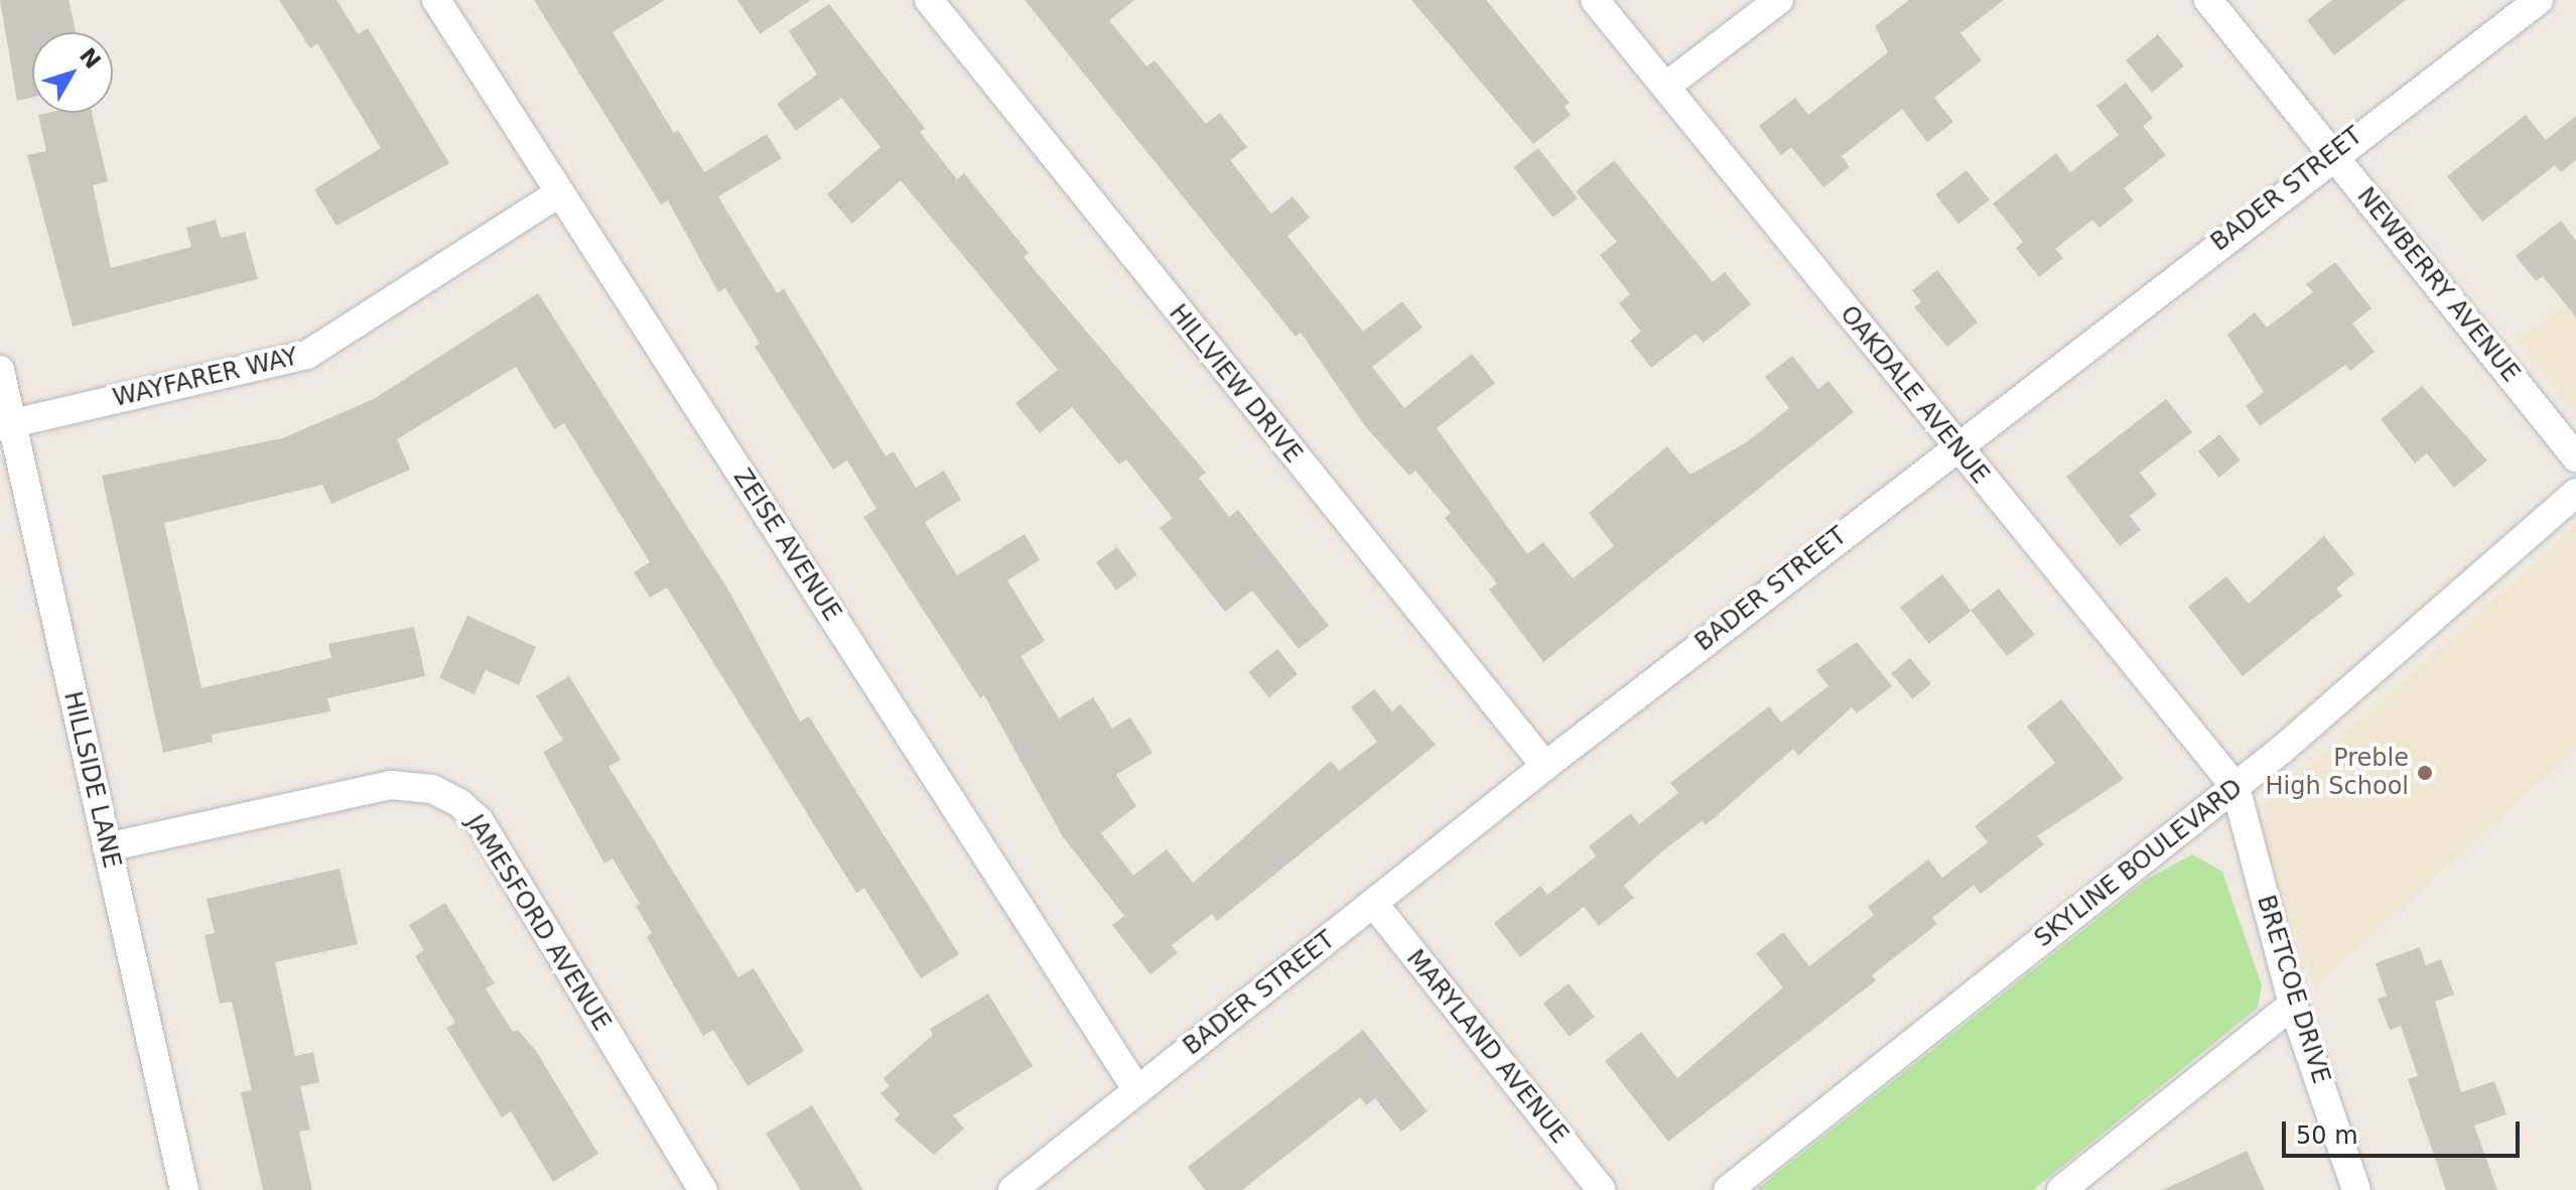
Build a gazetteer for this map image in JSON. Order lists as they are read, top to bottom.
{
  "streets": {
    "street": [
      "BADER STREET",
      "NEWBERRY AVENUE",
      "WAYFARER WAY",
      "HILLVIEW DRIVE",
      "OAKDALE AVENUE",
      "ZEISE AVENUE",
      "HILLSIDE LANE",
      "SKYLINE BOULEVARD",
      "JAMESFORD AVENUE",
      "BRETCOE DRIVE",
      "MARYLAND AVENUE"
    ]
  },
  "crossings": [
    ["BADER STREET", "NEWBERRY AVENUE"],
    ["BADER STREET", "HILLVIEW DRIVE"],
    ["BADER STREET", "OAKDALE AVENUE"],
    ["BADER STREET", "ZEISE AVENUE"],
    ["BADER STREET", "MARYLAND AVENUE"],
    ["WAYFARER WAY", "ZEISE AVENUE"],
    ["WAYFARER WAY", "HILLSIDE LANE"],
    ["OAKDALE AVENUE", "SKYLINE BOULEVARD"],
    ["OAKDALE AVENUE", "BRETCOE DRIVE"],
    ["HILLSIDE LANE", "JAMESFORD AVENUE"],
    ["SKYLINE BOULEVARD", "BRETCOE DRIVE"]
  ],
  "places": ["Preble High School"],
  "scale_bar": "50 m",
  "north": "top right"
}
